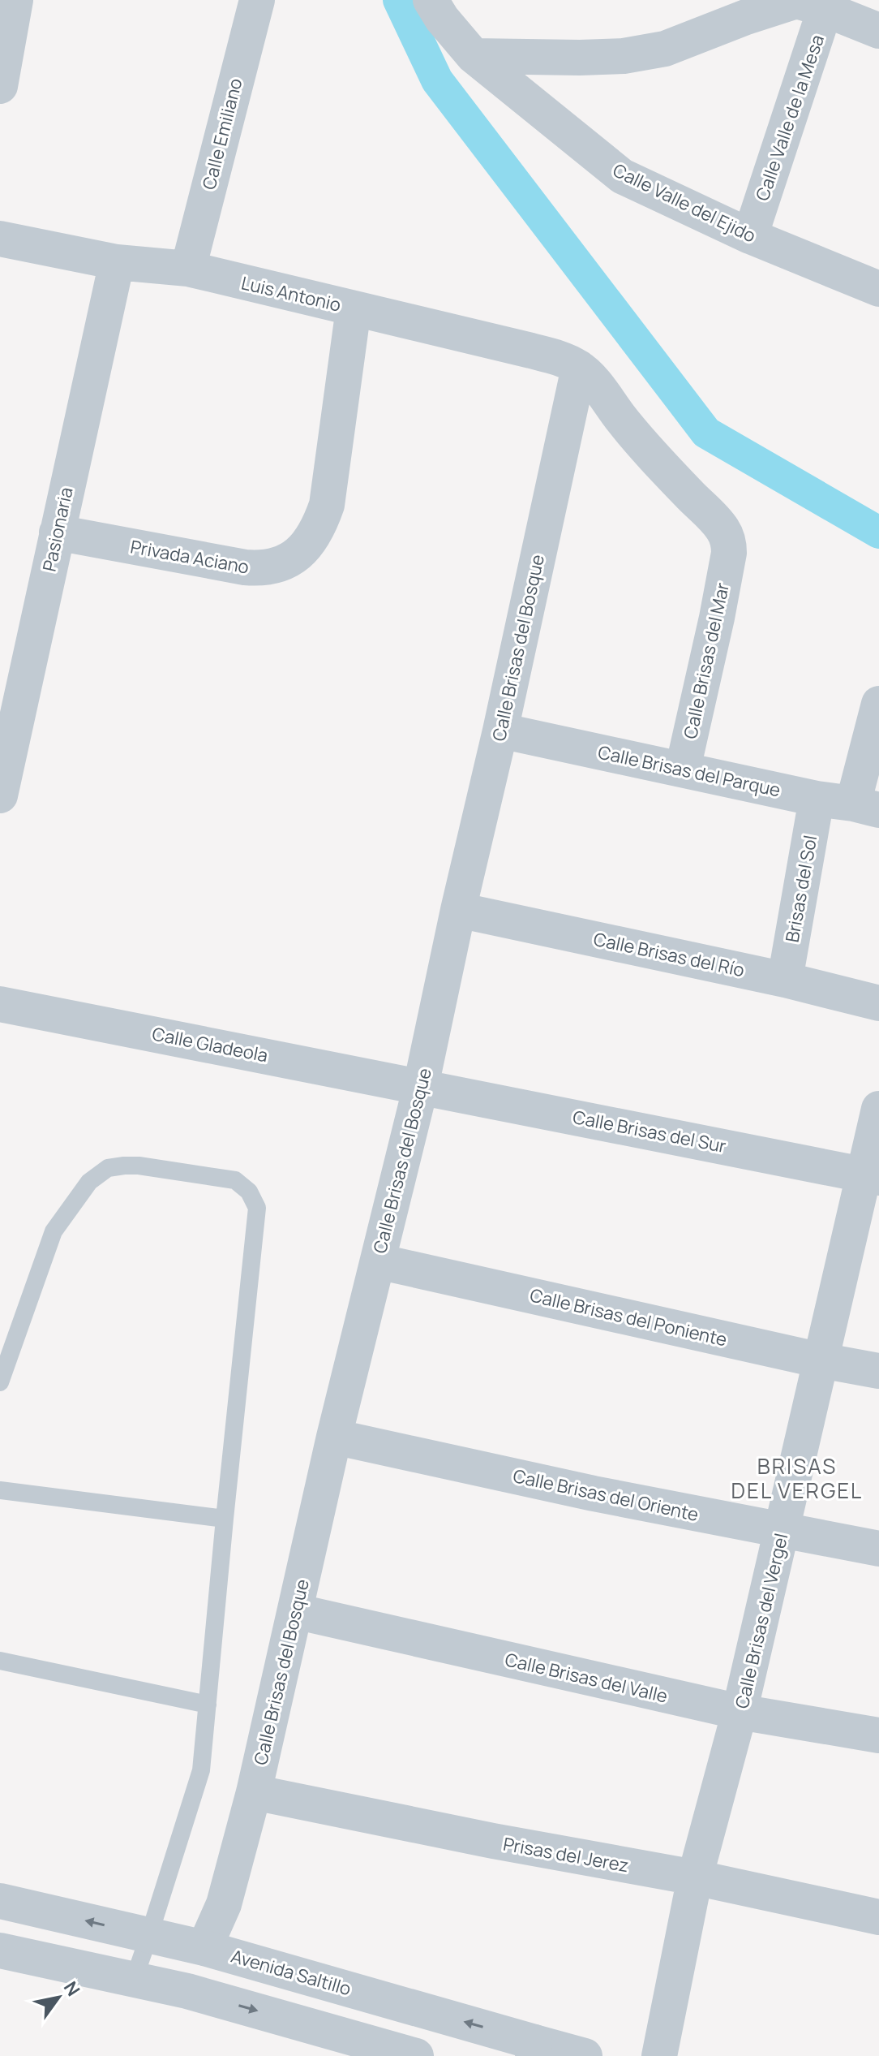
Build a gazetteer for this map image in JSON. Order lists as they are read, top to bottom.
{
  "streets": {
    "street": [
      "Calle Valle de la Mesa",
      "Calle Emiliano",
      "Calle Valle del Ejido",
      "Luis Antonio",
      "Pasionaria",
      "Privada Aciano",
      "Calle Brisas del Bosque",
      "Calle Brisas del Mar",
      "Calle Brisas del Parque",
      "Brisas del Sol",
      "Calle Brisas del Río",
      "Calle Gladeola",
      "Calle Brisas del Sur",
      "Calle Brisas del Poniente",
      "Calle Brisas del Oriente",
      "Calle Brisas del Vergel",
      "Calle Brisas del Valle",
      "Prisas del Jerez",
      "Avenida Saltillo"
    ]
  },
  "crossings": [
    ["Calle Valle de la Mesa", "Calle Valle del Ejido"],
    ["Calle Emiliano", "Luis Antonio"],
    ["Luis Antonio", "Pasionaria"],
    ["Luis Antonio", "Privada Aciano"],
    ["Luis Antonio", "Calle Brisas del Bosque"],
    ["Luis Antonio", "Calle Brisas del Mar"],
    ["Pasionaria", "Privada Aciano"],
    ["Calle Brisas del Bosque", "Calle Brisas del Mar"],
    ["Calle Brisas del Bosque", "Calle Brisas del Parque"],
    ["Calle Brisas del Bosque", "Calle Brisas del Río"],
    ["Calle Brisas del Bosque", "Calle Gladeola"],
    ["Calle Brisas del Bosque", "Calle Brisas del Sur"],
    ["Calle Brisas del Bosque", "Calle Brisas del Poniente"],
    ["Calle Brisas del Bosque", "Calle Brisas del Oriente"],
    ["Calle Brisas del Bosque", "Calle Brisas del Valle"],
    ["Calle Brisas del Bosque", "Prisas del Jerez"],
    ["Calle Brisas del Bosque", "Avenida Saltillo"],
    ["Calle Brisas del Mar", "Calle Brisas del Parque"],
    ["Calle Brisas del Parque", "Brisas del Sol"],
    ["Brisas del Sol", "Calle Brisas del Río"],
    ["Calle Gladeola", "Calle Brisas del Sur"],
    ["Calle Brisas del Sur", "Calle Brisas del Vergel"],
    ["Calle Brisas del Poniente", "Calle Brisas del Vergel"],
    ["Calle Brisas del Oriente", "Calle Brisas del Vergel"],
    ["Calle Brisas del Vergel", "Calle Brisas del Valle"],
    ["Calle Brisas del Vergel", "Prisas del Jerez"]
  ],
  "districts": ["BRISAS DEL VERGEL"],
  "north": "top right"
}
